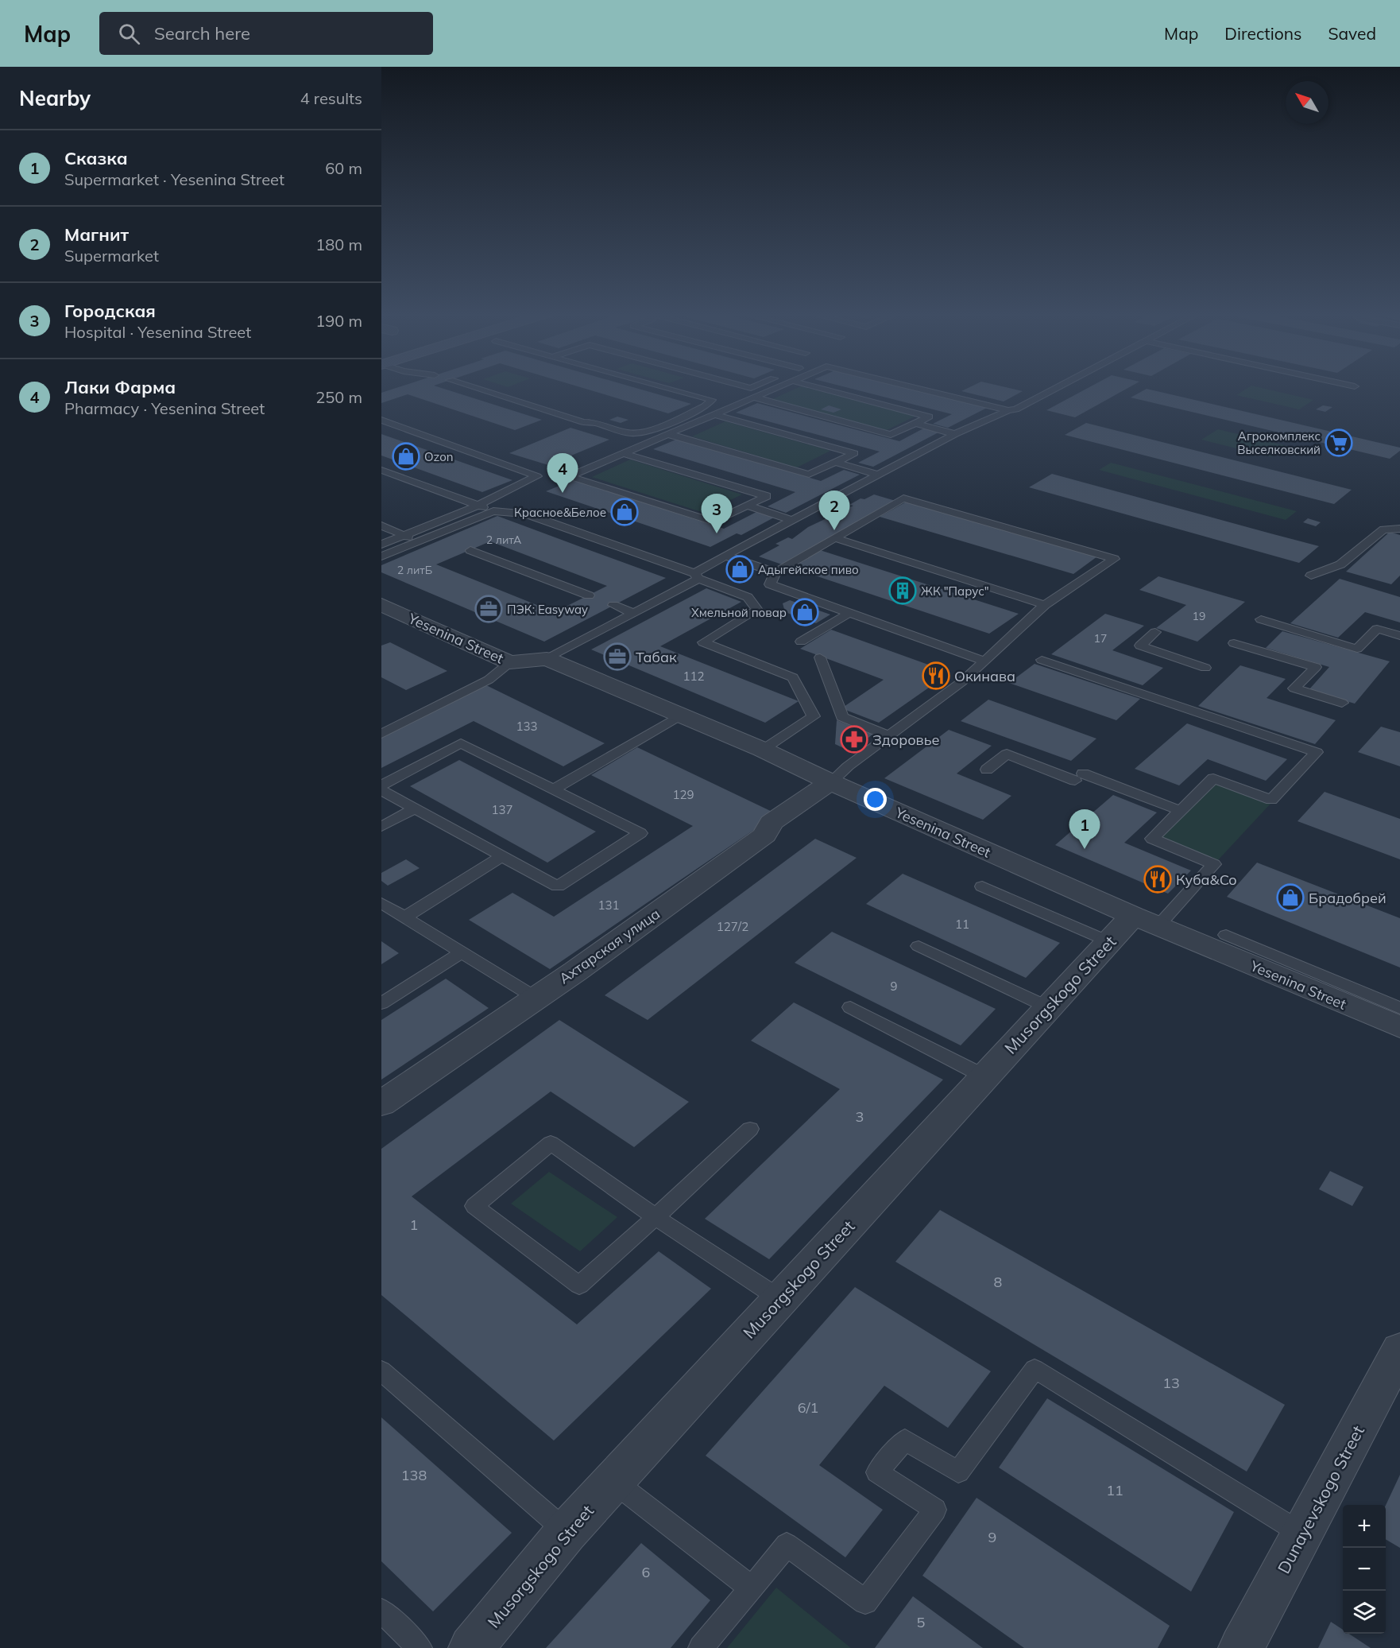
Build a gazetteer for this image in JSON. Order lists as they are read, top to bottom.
{
  "streets": {
    "street": [
      "Yesenina Street",
      "Ахтарская улица",
      "Musorgskogo Street",
      "Dunayevskogo Street"
    ]
  },
  "crossings": [
    ["Yesenina Street", "Ахтарская улица"],
    ["Yesenina Street", "Musorgskogo Street"]
  ],
  "places": {
    "supermarket": ["Агрокомплекс Выселковский"],
    "shop": [
      "Ozon",
      "Красное&Белое",
      "Адыгейское пиво",
      "Хмельной повар",
      "Брадобрей"
    ],
    "building": ["ЖК \"Парус\""],
    "office": ["ПЭК: Easyway", "Табак"],
    "restaurant": ["Окинава", "Куба&Co"],
    "pharmacy": ["Здоровье"]
  },
  "house_numbers": [
    "2 литА",
    "2 литБ",
    "19",
    "17",
    "112",
    "133",
    "129",
    "137",
    "131",
    "11",
    "127/2",
    "9",
    "3",
    "1",
    "8",
    "13",
    "6/1",
    "138",
    "11",
    "9",
    "6",
    "5"
  ],
  "north": "top left",
  "page": {
    "header": "Map",
    "search": "Search here",
    "nav": ["Map", "Directions", "Saved"],
    "heading": ["Nearby", "4 results"],
    "list": [
      {
        "mark": "1",
        "name": "Сказка",
        "note": "Supermarket · Yesenina Street",
        "value": "60 m"
      },
      {
        "mark": "2",
        "name": "Магнит",
        "note": "Supermarket",
        "value": "180 m"
      },
      {
        "mark": "3",
        "name": "Городская",
        "note": "Hospital · Yesenina Street",
        "value": "190 m"
      },
      {
        "mark": "4",
        "name": "Лаки Фарма",
        "note": "Pharmacy · Yesenina Street",
        "value": "250 m"
      }
    ],
    "pins": [
      "4",
      "2",
      "3",
      "1"
    ],
    "map_buttons": ["+", "−"]
  }
}
